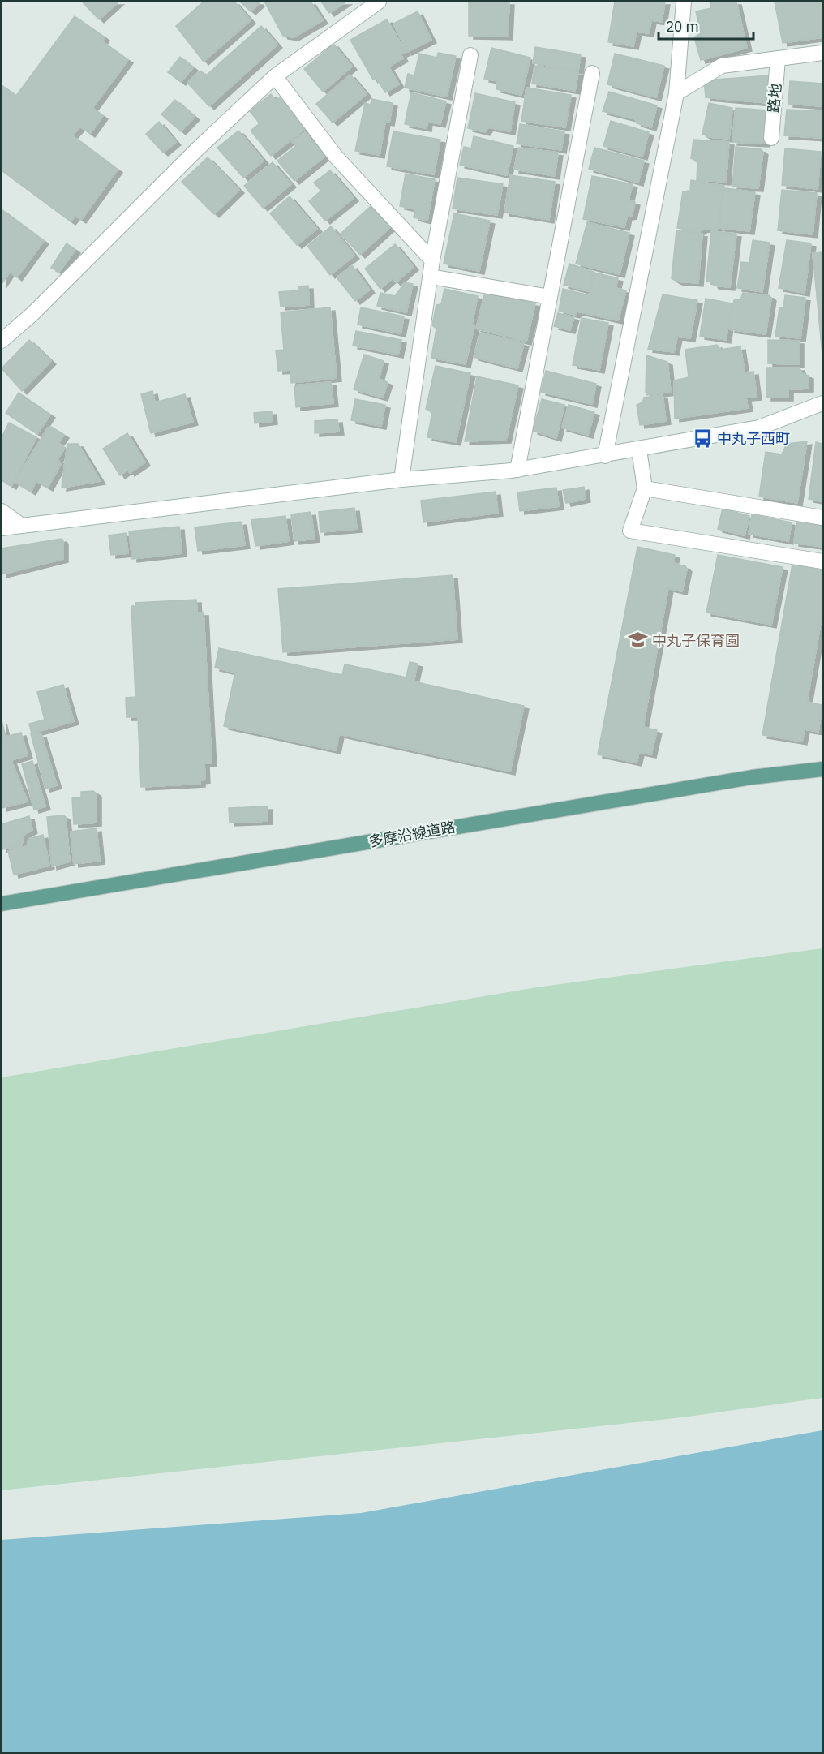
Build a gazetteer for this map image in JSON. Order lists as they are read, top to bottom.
{
  "streets": {
    "main road": ["多摩沿線道路"],
    "street": ["路地"]
  },
  "places": {
    "bus stop": ["中丸子西町"],
    "school or university": ["中丸子保育園"]
  },
  "scale_bar": "20 m"
}
